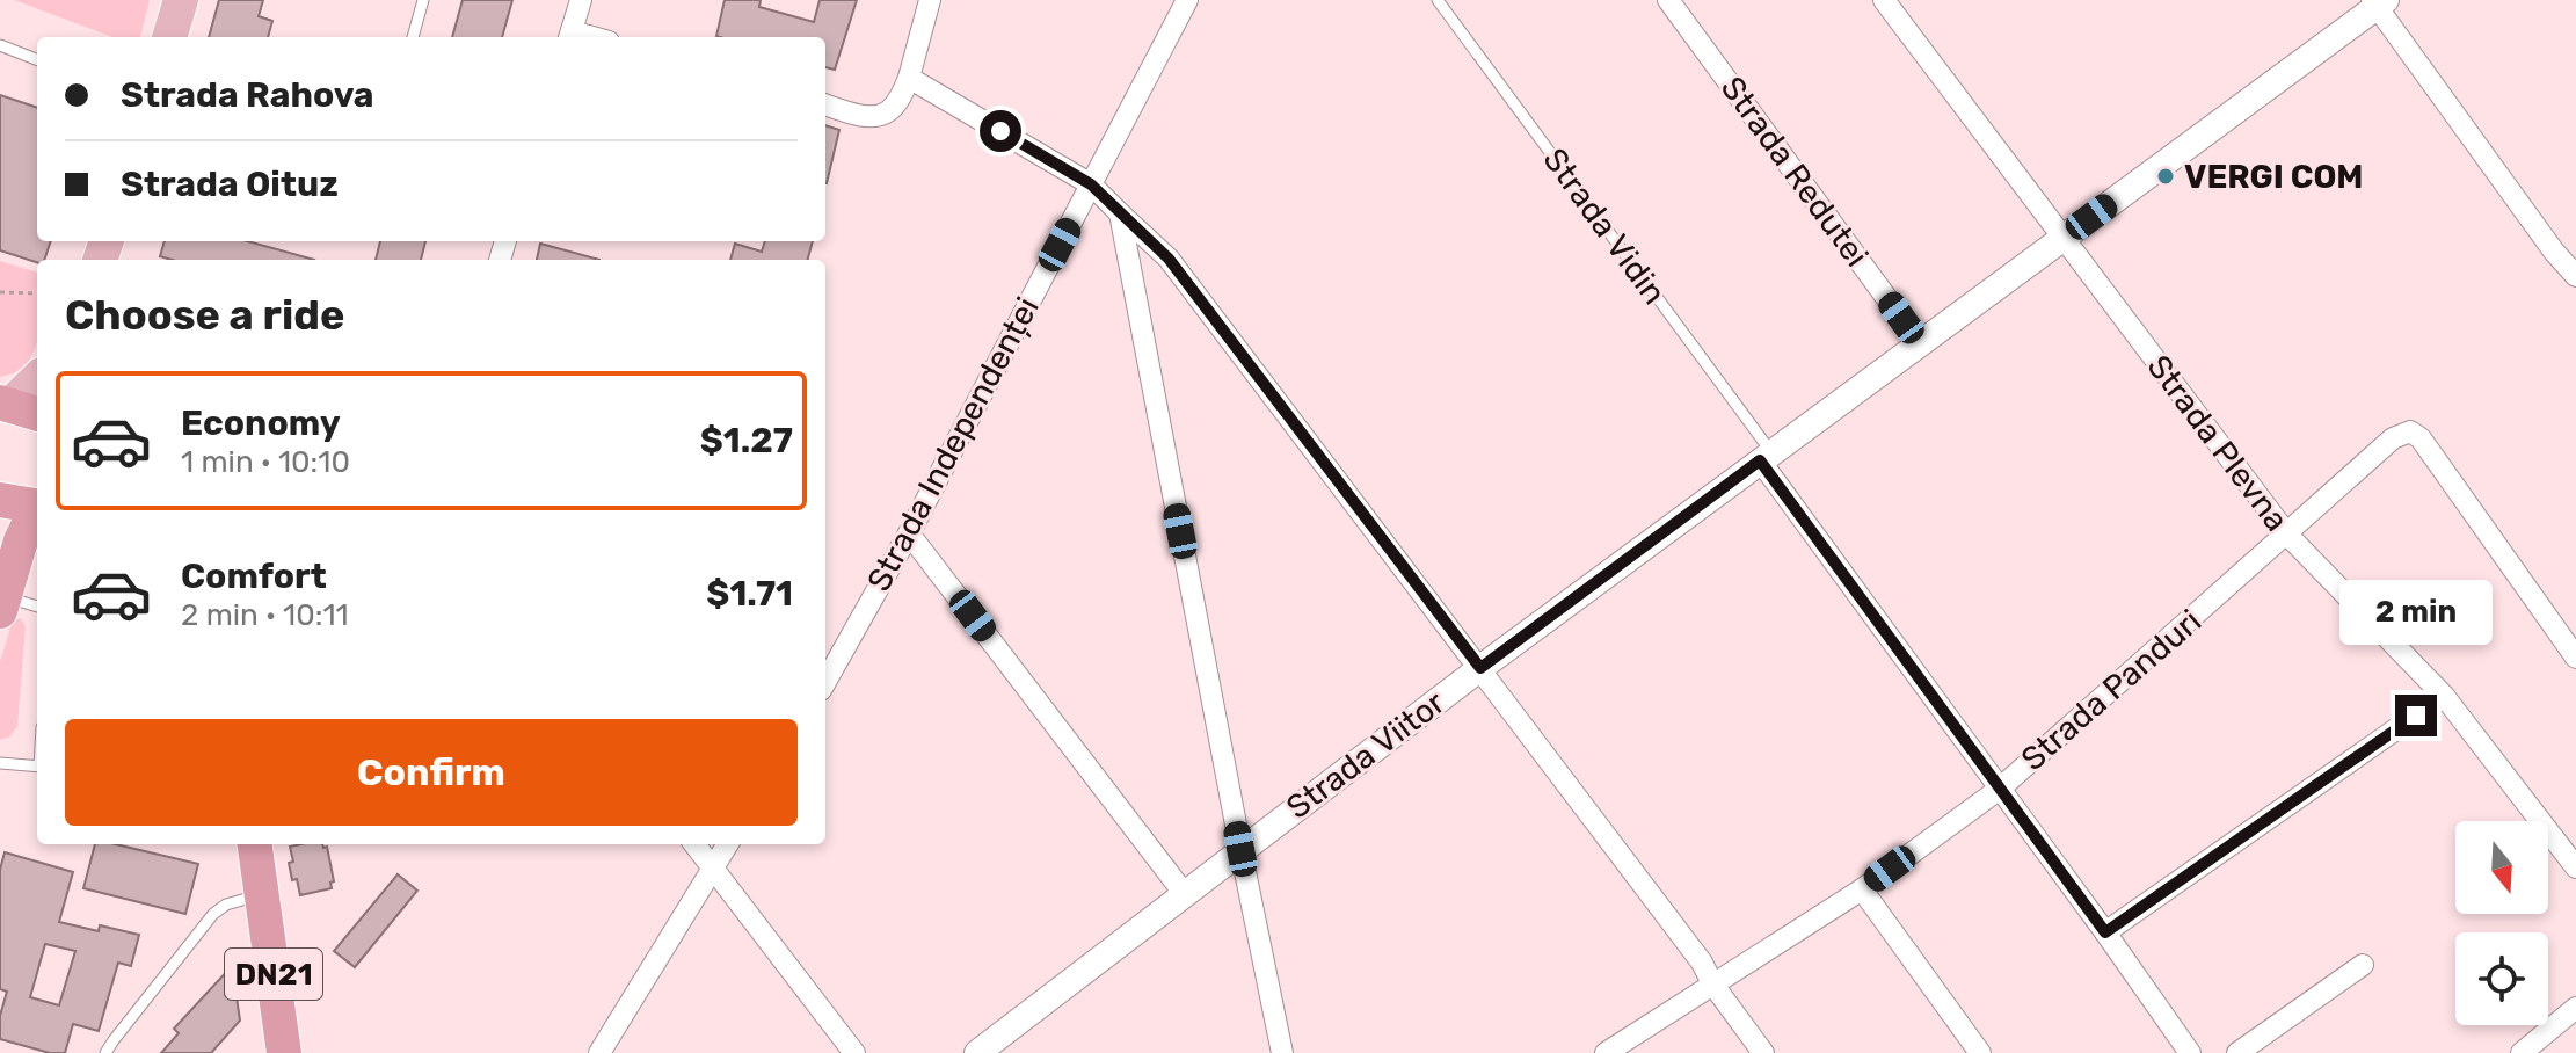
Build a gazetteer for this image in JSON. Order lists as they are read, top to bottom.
{
  "streets": {
    "highway": ["DN21"],
    "street": [
      "Strada Redutei",
      "Strada Plevna",
      "Strada Independenței",
      "Strada Panduri",
      "Strada Viitor"
    ],
    "lane": ["Strada Vidin"]
  },
  "crossings": [
    ["Strada Redutei", "Strada Viitor"],
    ["Strada Vidin", "Strada Viitor"],
    ["Strada Plevna", "Strada Panduri"],
    ["Strada Plevna", "Strada Viitor"]
  ],
  "places": ["VERGI COM"],
  "north": "bottom",
  "page": {
    "banner": ["Strada Rahova", "Strada Oituz"],
    "heading": "Choose a ride",
    "list": [
      {
        "name": "Economy",
        "note": "1 min · 10:10",
        "value": "$1.27"
      },
      {
        "name": "Comfort",
        "note": "2 min · 10:11",
        "value": "$1.71"
      }
    ],
    "bubble": "2 min",
    "buttons": "Confirm"
  }
}
